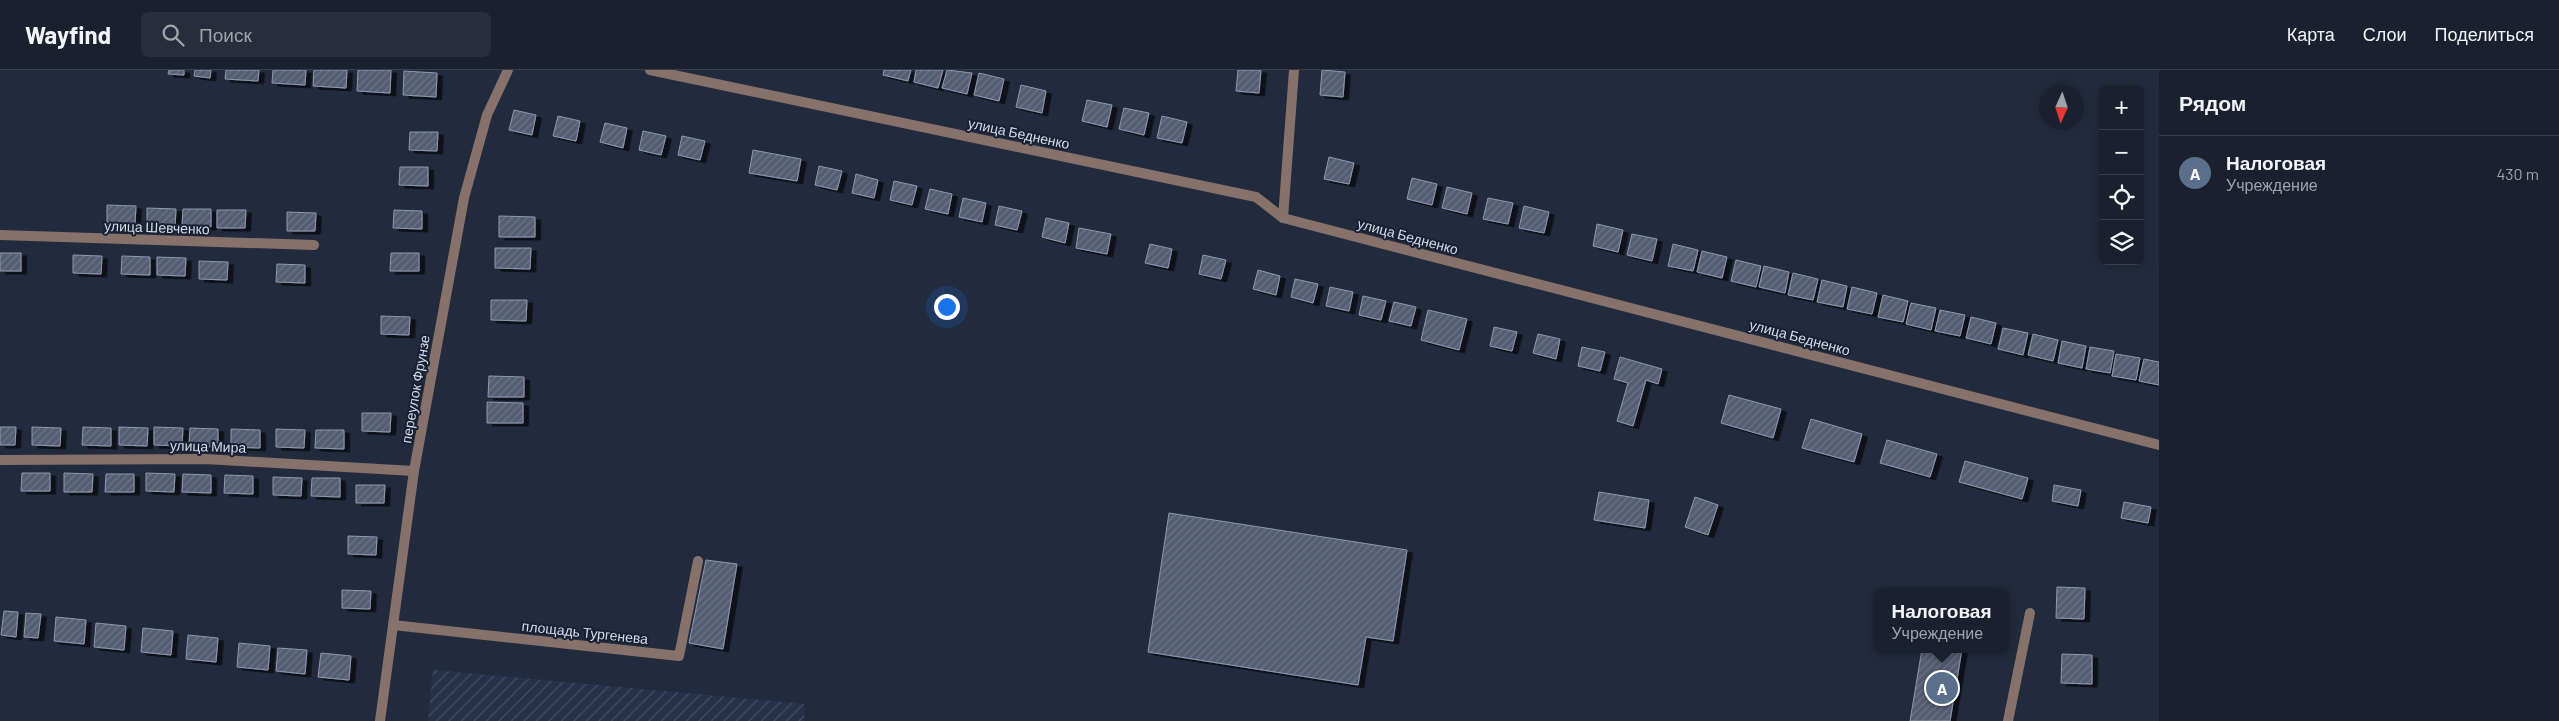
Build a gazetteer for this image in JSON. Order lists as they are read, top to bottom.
{
  "streets": {
    "street": [
      "улица Бедненко",
      "улица Шевченко",
      "переулок Фрунзе",
      "улица Мира",
      "площадь Тургенева"
    ]
  },
  "crossings": [
    ["переулок Фрунзе", "улица Мира"],
    ["переулок Фрунзе", "площадь Тургенева"]
  ],
  "north": "bottom",
  "page": {
    "header": "Wayfind",
    "search": "Поиск",
    "nav": ["Карта", "Слои", "Поделиться"],
    "heading": "Рядом",
    "map_buttons": ["+", "−"],
    "list": [
      {
        "mark": "A",
        "name": "Налоговая",
        "note": "Учреждение",
        "value": "430 m"
      }
    ],
    "popup": ["Налоговая", "Учреждение"],
    "pins": "A"
  }
}
